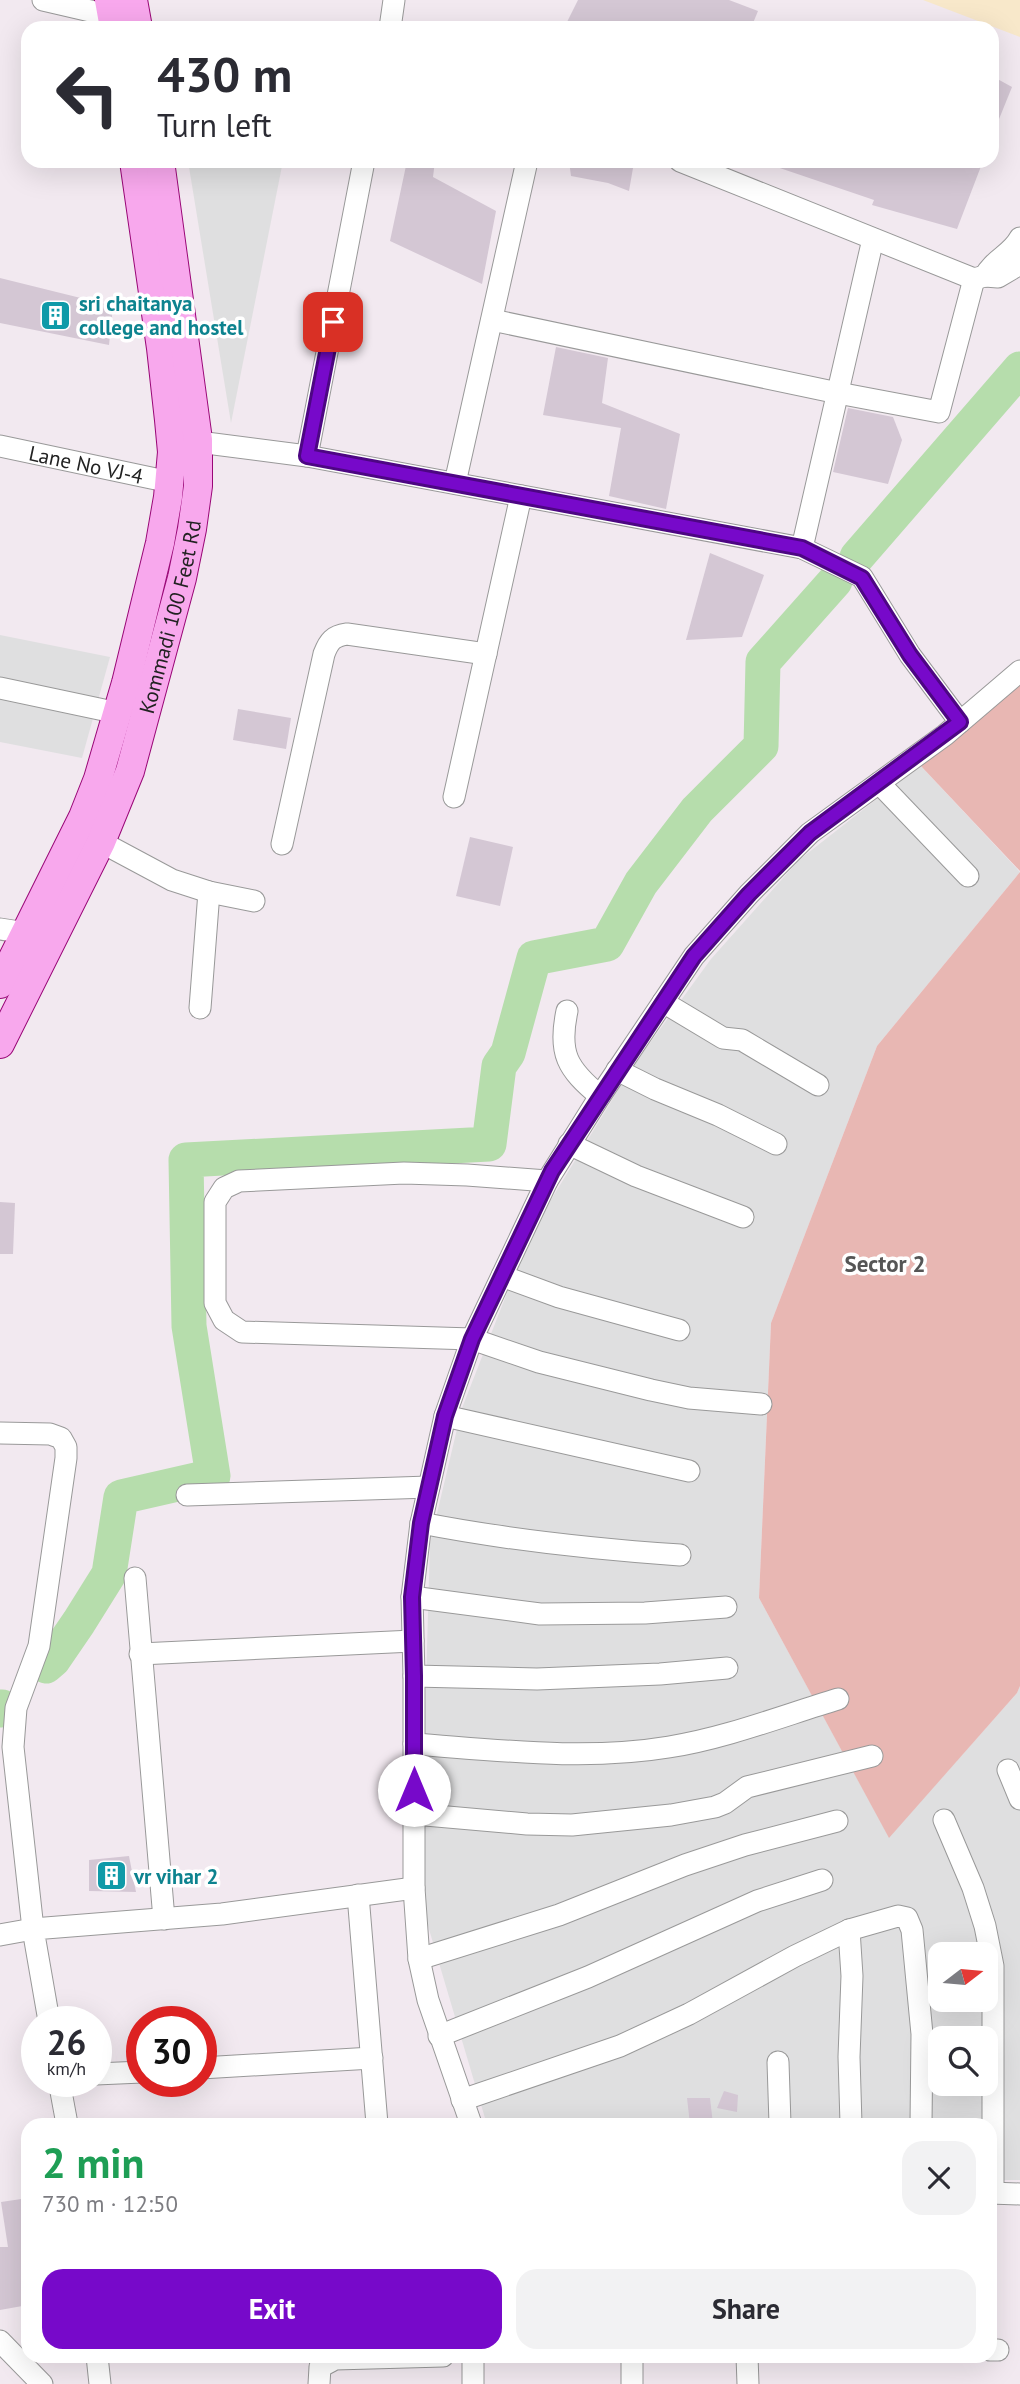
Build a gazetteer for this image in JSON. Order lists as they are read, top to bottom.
{
  "streets": {
    "main road": ["Kommadi 100 Feet Rd"],
    "street": ["Lane No VJ-4"]
  },
  "crossings": [
    ["Lane No VJ-4", "Kommadi 100 Feet Rd"]
  ],
  "districts": ["Sector 2"],
  "places": {
    "building": ["sri chaitanya college and hostel", "vr vihar 2"]
  },
  "north": "right",
  "page": {
    "turn": ["430 m", "Turn left"],
    "speed": "26 km/h",
    "limit": "30",
    "heading": ["2 min", "730 m · 12:50"],
    "buttons": ["Exit", "Share"]
  }
}
